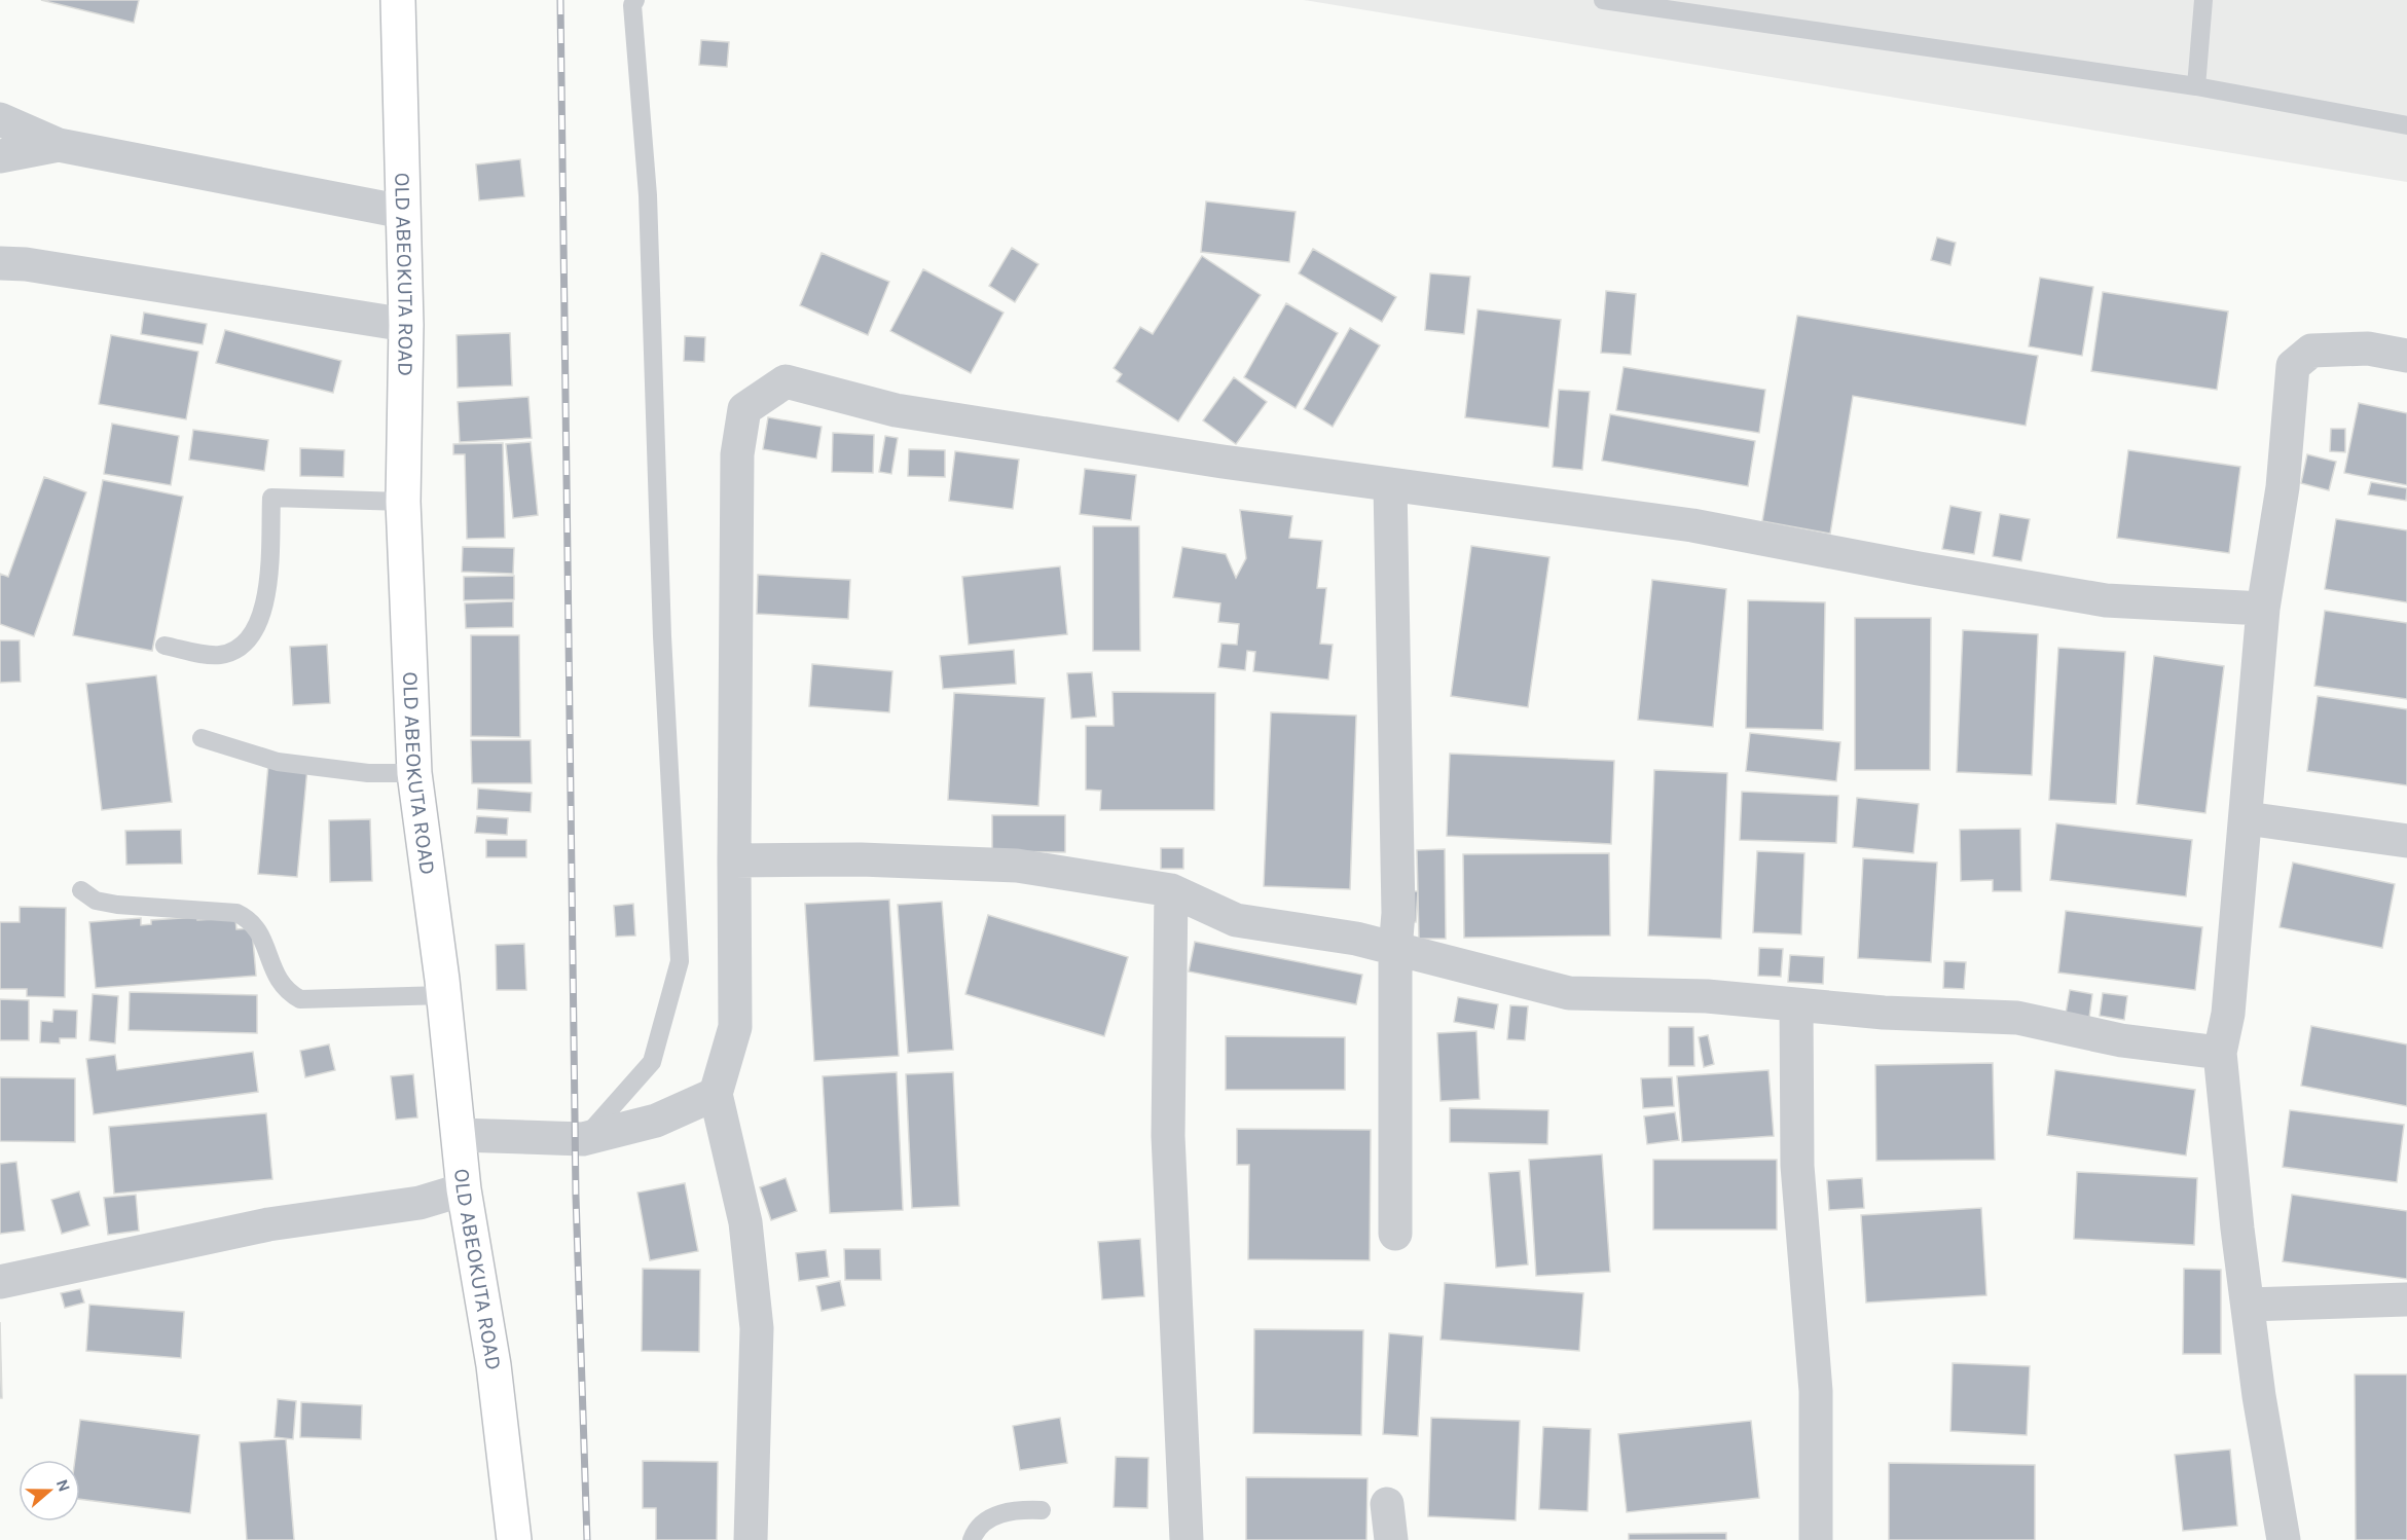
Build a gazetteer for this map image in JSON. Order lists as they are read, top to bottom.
{
  "streets": {
    "highway": ["OLD ABEOKUTA ROAD"]
  },
  "north": "right"
}
